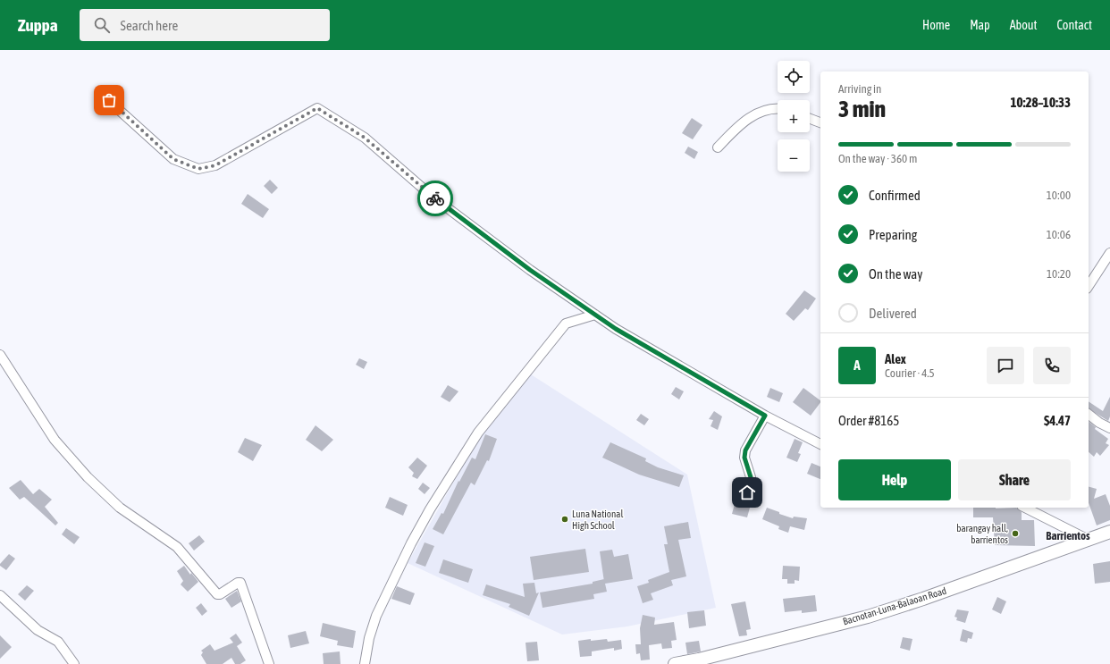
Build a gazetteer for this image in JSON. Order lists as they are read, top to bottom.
{
  "streets": {
    "main road": ["Bacnotan-Luna-Balaoan Road"]
  },
  "districts": ["Barrientos"],
  "places": ["Luna National High School", "barangay hall, barrientos"],
  "page": {
    "header": "Zuppa",
    "search": "Search here",
    "nav": [
      "Home",
      "Map",
      "About",
      "Contact"
    ],
    "map_buttons": ["+", "−"],
    "heading": ["3 min", "Arriving in", "10:28–10:33"],
    "panel": [
      "Alex",
      "Courier · 4.5",
      "Order #8165",
      "$4.47"
    ],
    "bar": "On the way · 360 m",
    "list": [
      ["Confirmed", "10:00"],
      ["Preparing", "10:06"],
      ["On the way", "10:20"],
      "Delivered"
    ],
    "round": "A",
    "buttons": ["Help", "Share"]
  }
}
